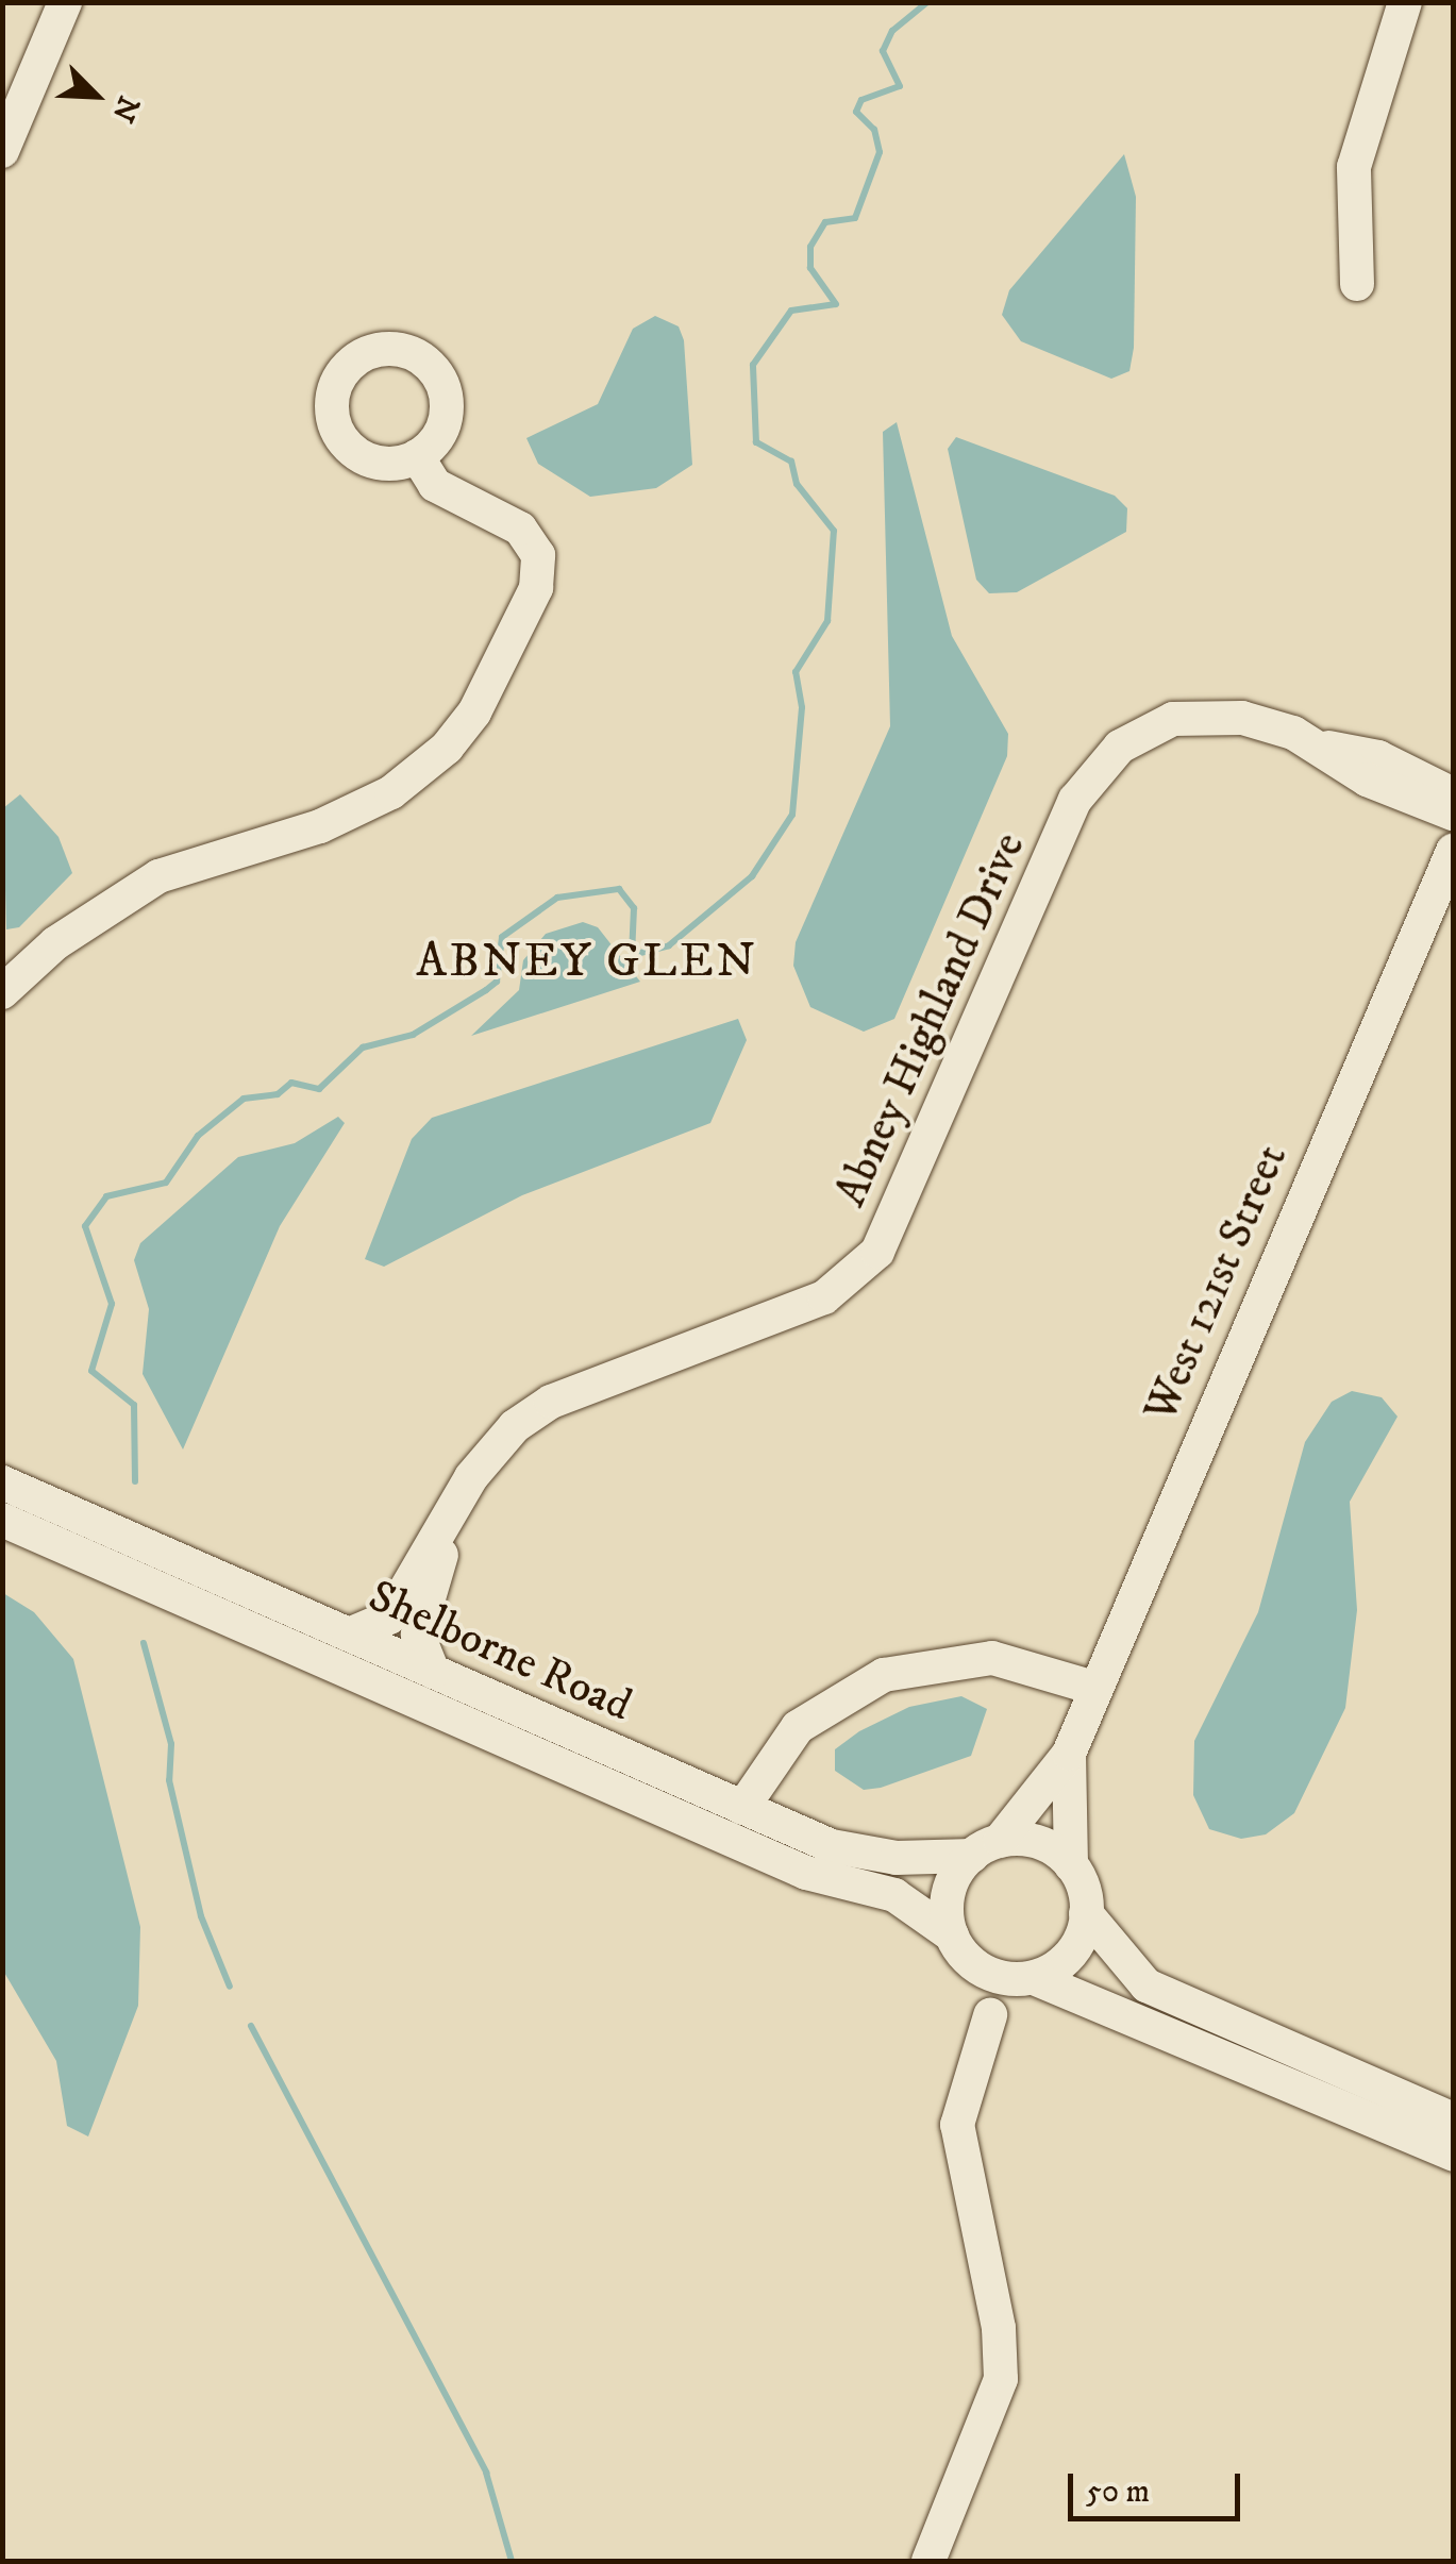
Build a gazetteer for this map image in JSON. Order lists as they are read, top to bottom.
{
  "streets": {
    "street": ["Abney Highland Drive", "West 121st Street", "Shelborne Road"]
  },
  "crossings": [
    ["Abney Highland Drive", "Shelborne Road"],
    ["West 121st Street", "Shelborne Road"]
  ],
  "districts": ["ABNEY GLEN"],
  "scale_bar": "50 m",
  "north": "bottom right"
}
